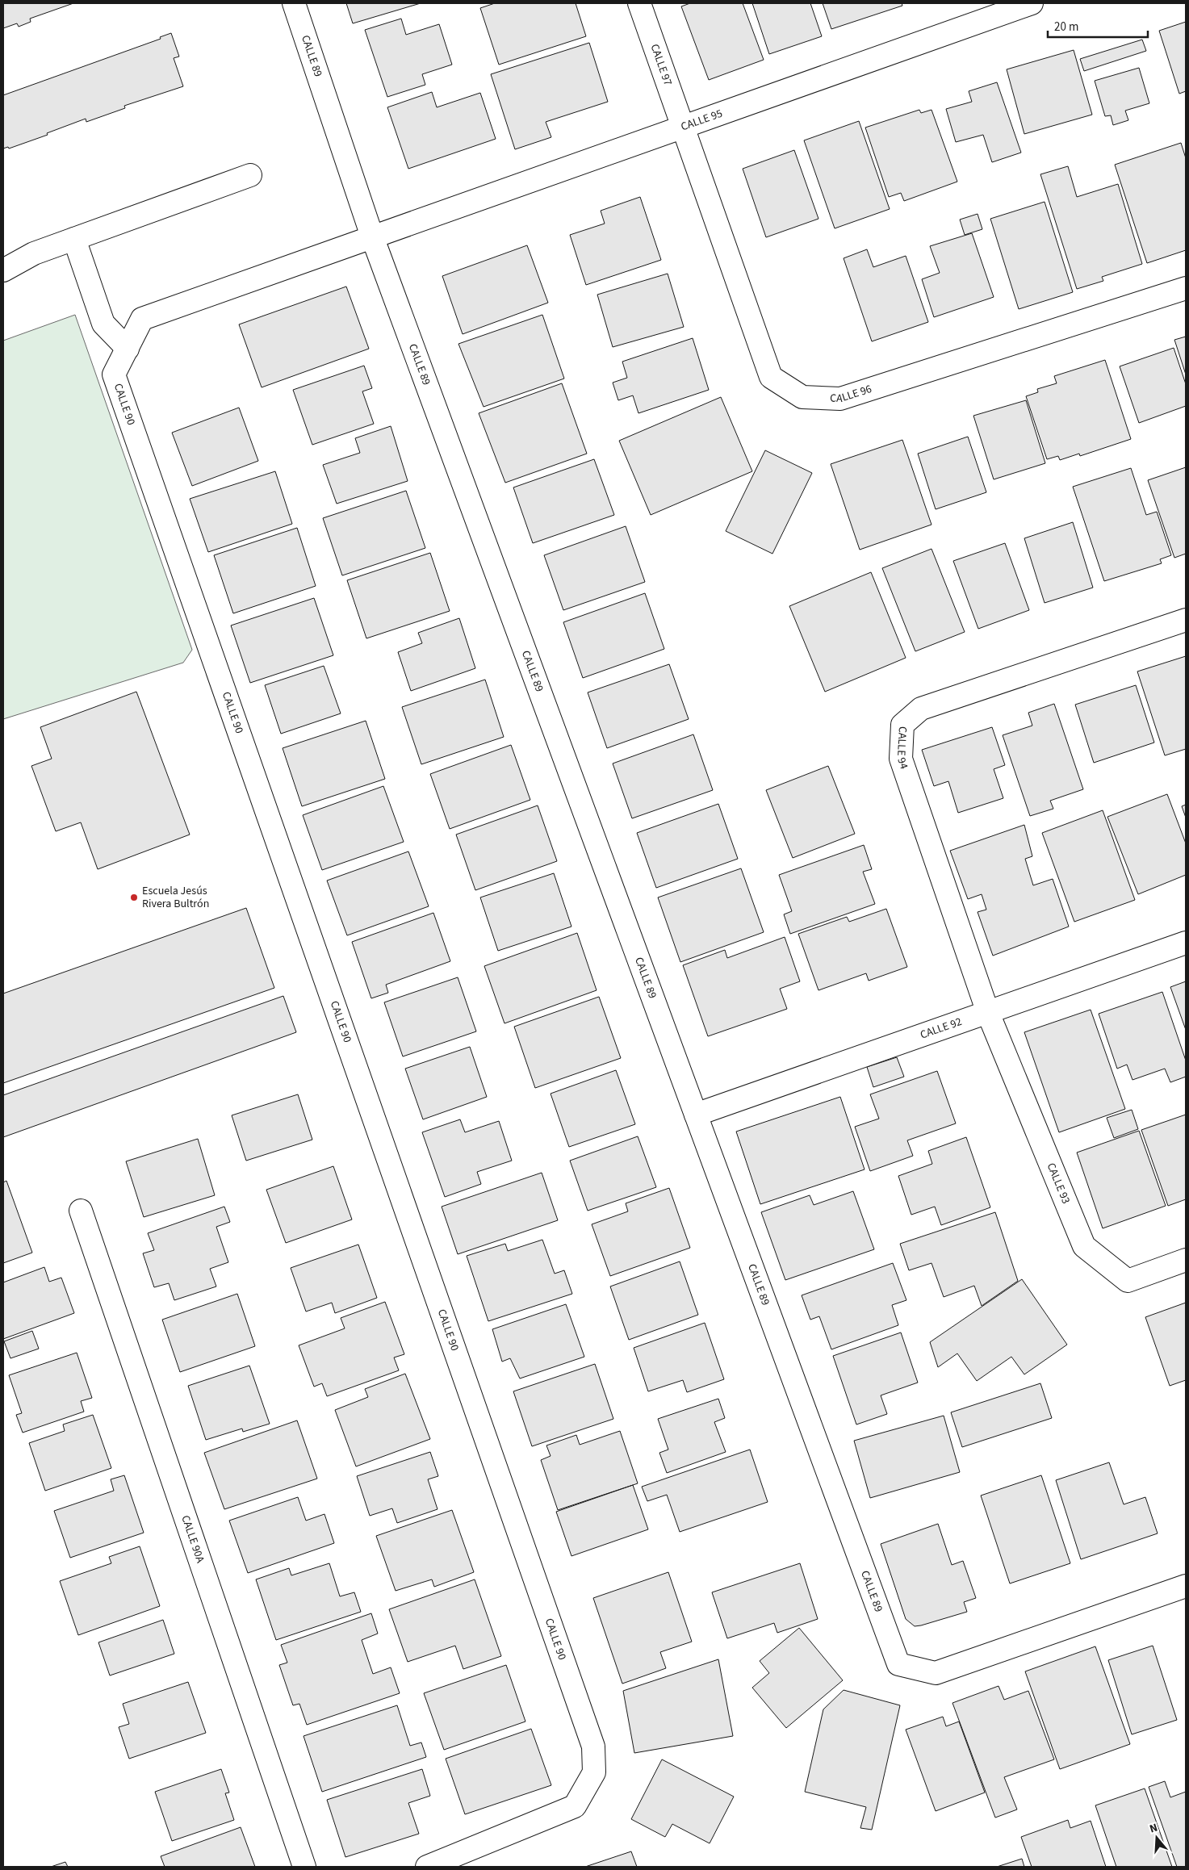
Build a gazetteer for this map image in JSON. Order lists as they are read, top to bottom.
{
  "streets": {
    "street": [
      "CALLE 89",
      "CALLE 97",
      "CALLE 95",
      "CALLE 96",
      "CALLE 90",
      "CALLE 94",
      "CALLE 92",
      "CALLE 93",
      "CALLE 90A"
    ]
  },
  "crossings": [
    ["CALLE 89", "CALLE 95"],
    ["CALLE 89", "CALLE 90"],
    ["CALLE 89", "CALLE 92"],
    ["CALLE 97", "CALLE 95"],
    ["CALLE 97", "CALLE 96"],
    ["CALLE 95", "CALLE 96"],
    ["CALLE 95", "CALLE 90"],
    ["CALLE 94", "CALLE 92"],
    ["CALLE 94", "CALLE 93"],
    ["CALLE 92", "CALLE 93"]
  ],
  "places": ["Escuela Jesús Rivera Bultrón"],
  "scale_bar": "20 m",
  "north": "top"
}
